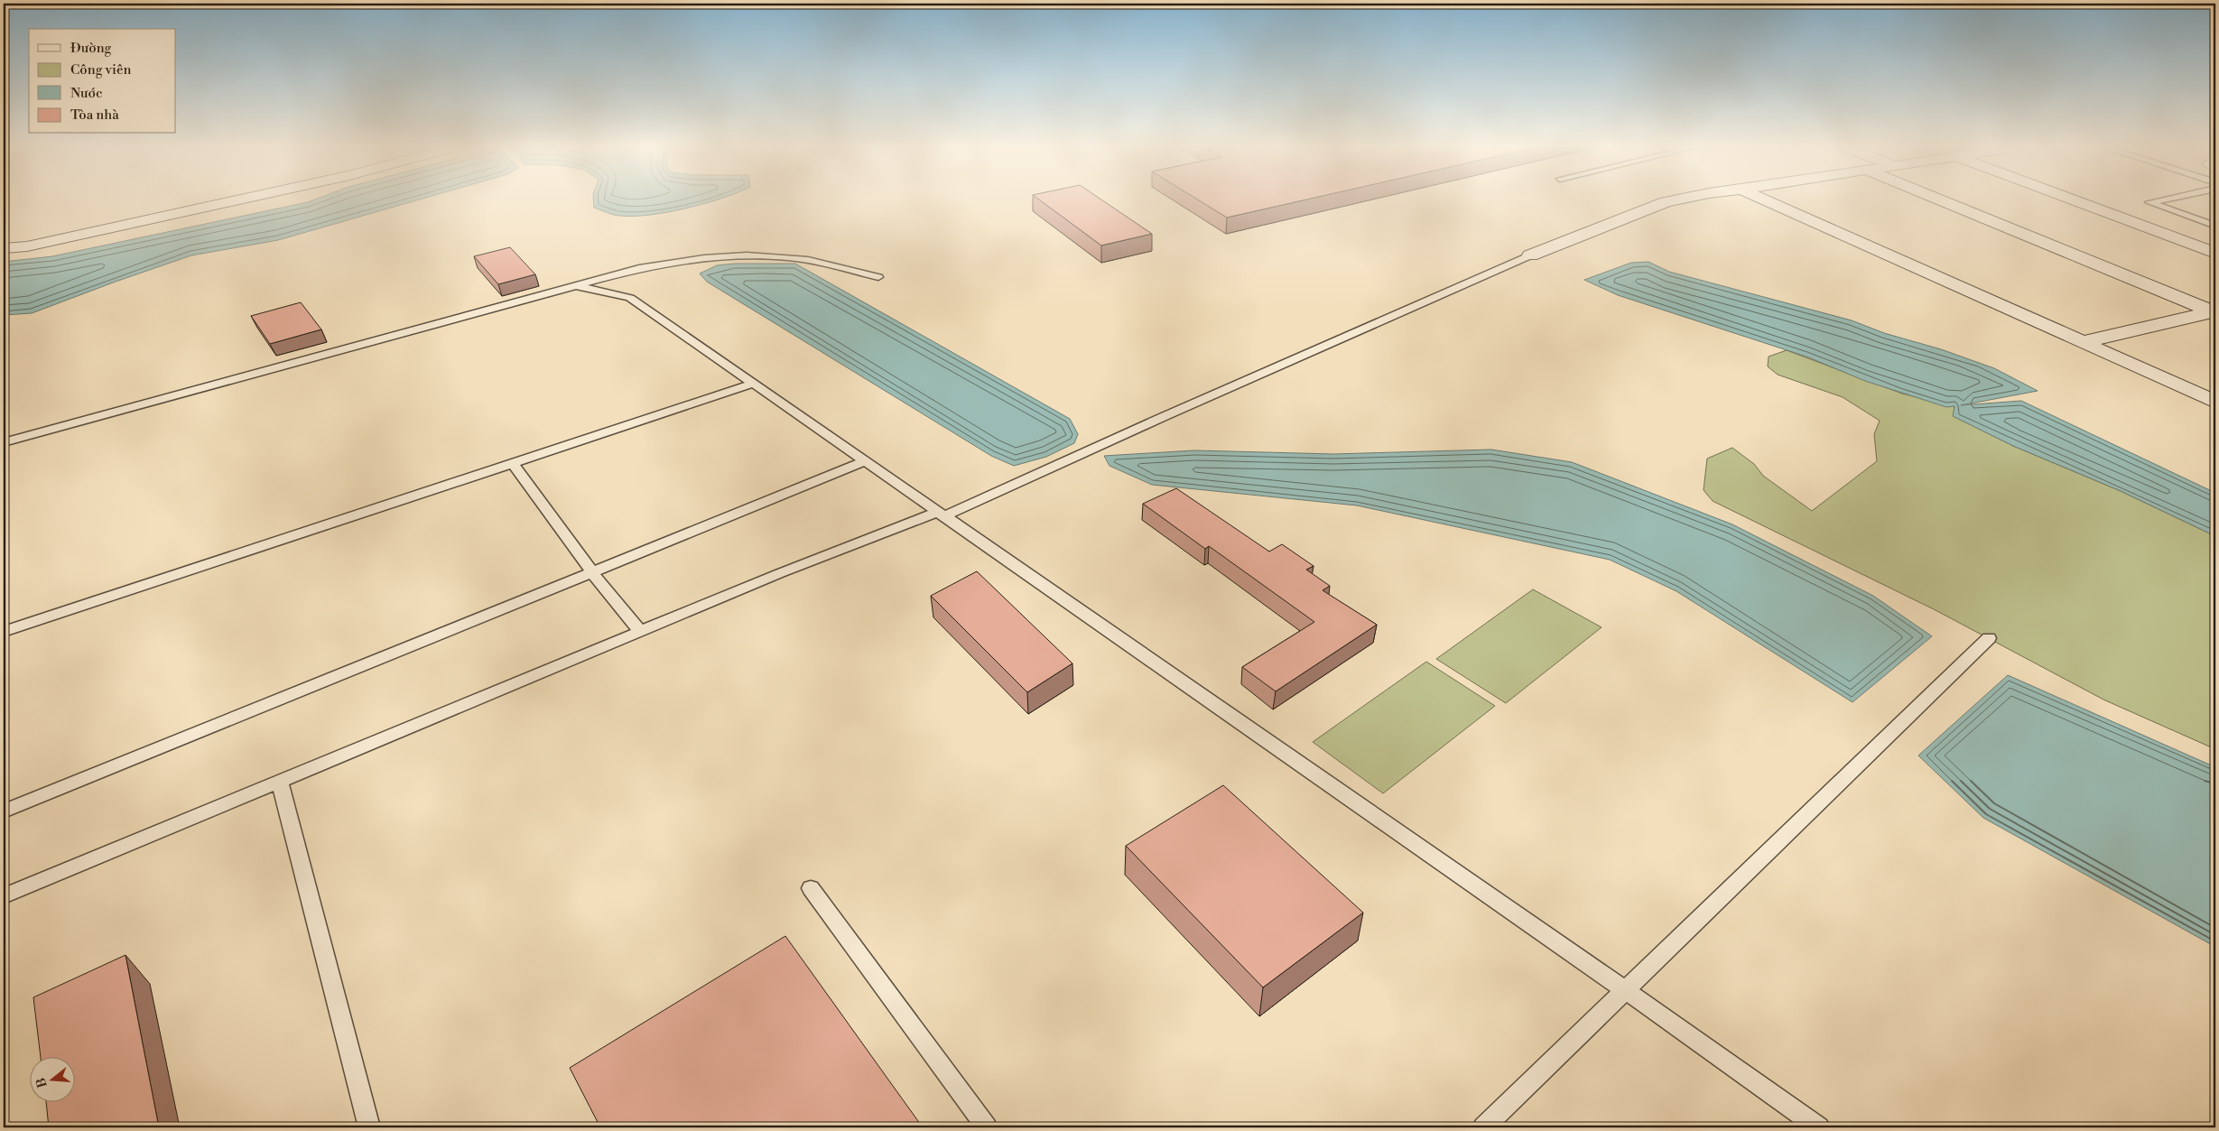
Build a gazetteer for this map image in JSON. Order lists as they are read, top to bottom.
{
  "legend": [
    "Đường",
    "Công viên",
    "Nước",
    "Tòa nhà"
  ],
  "north": "left"
}
